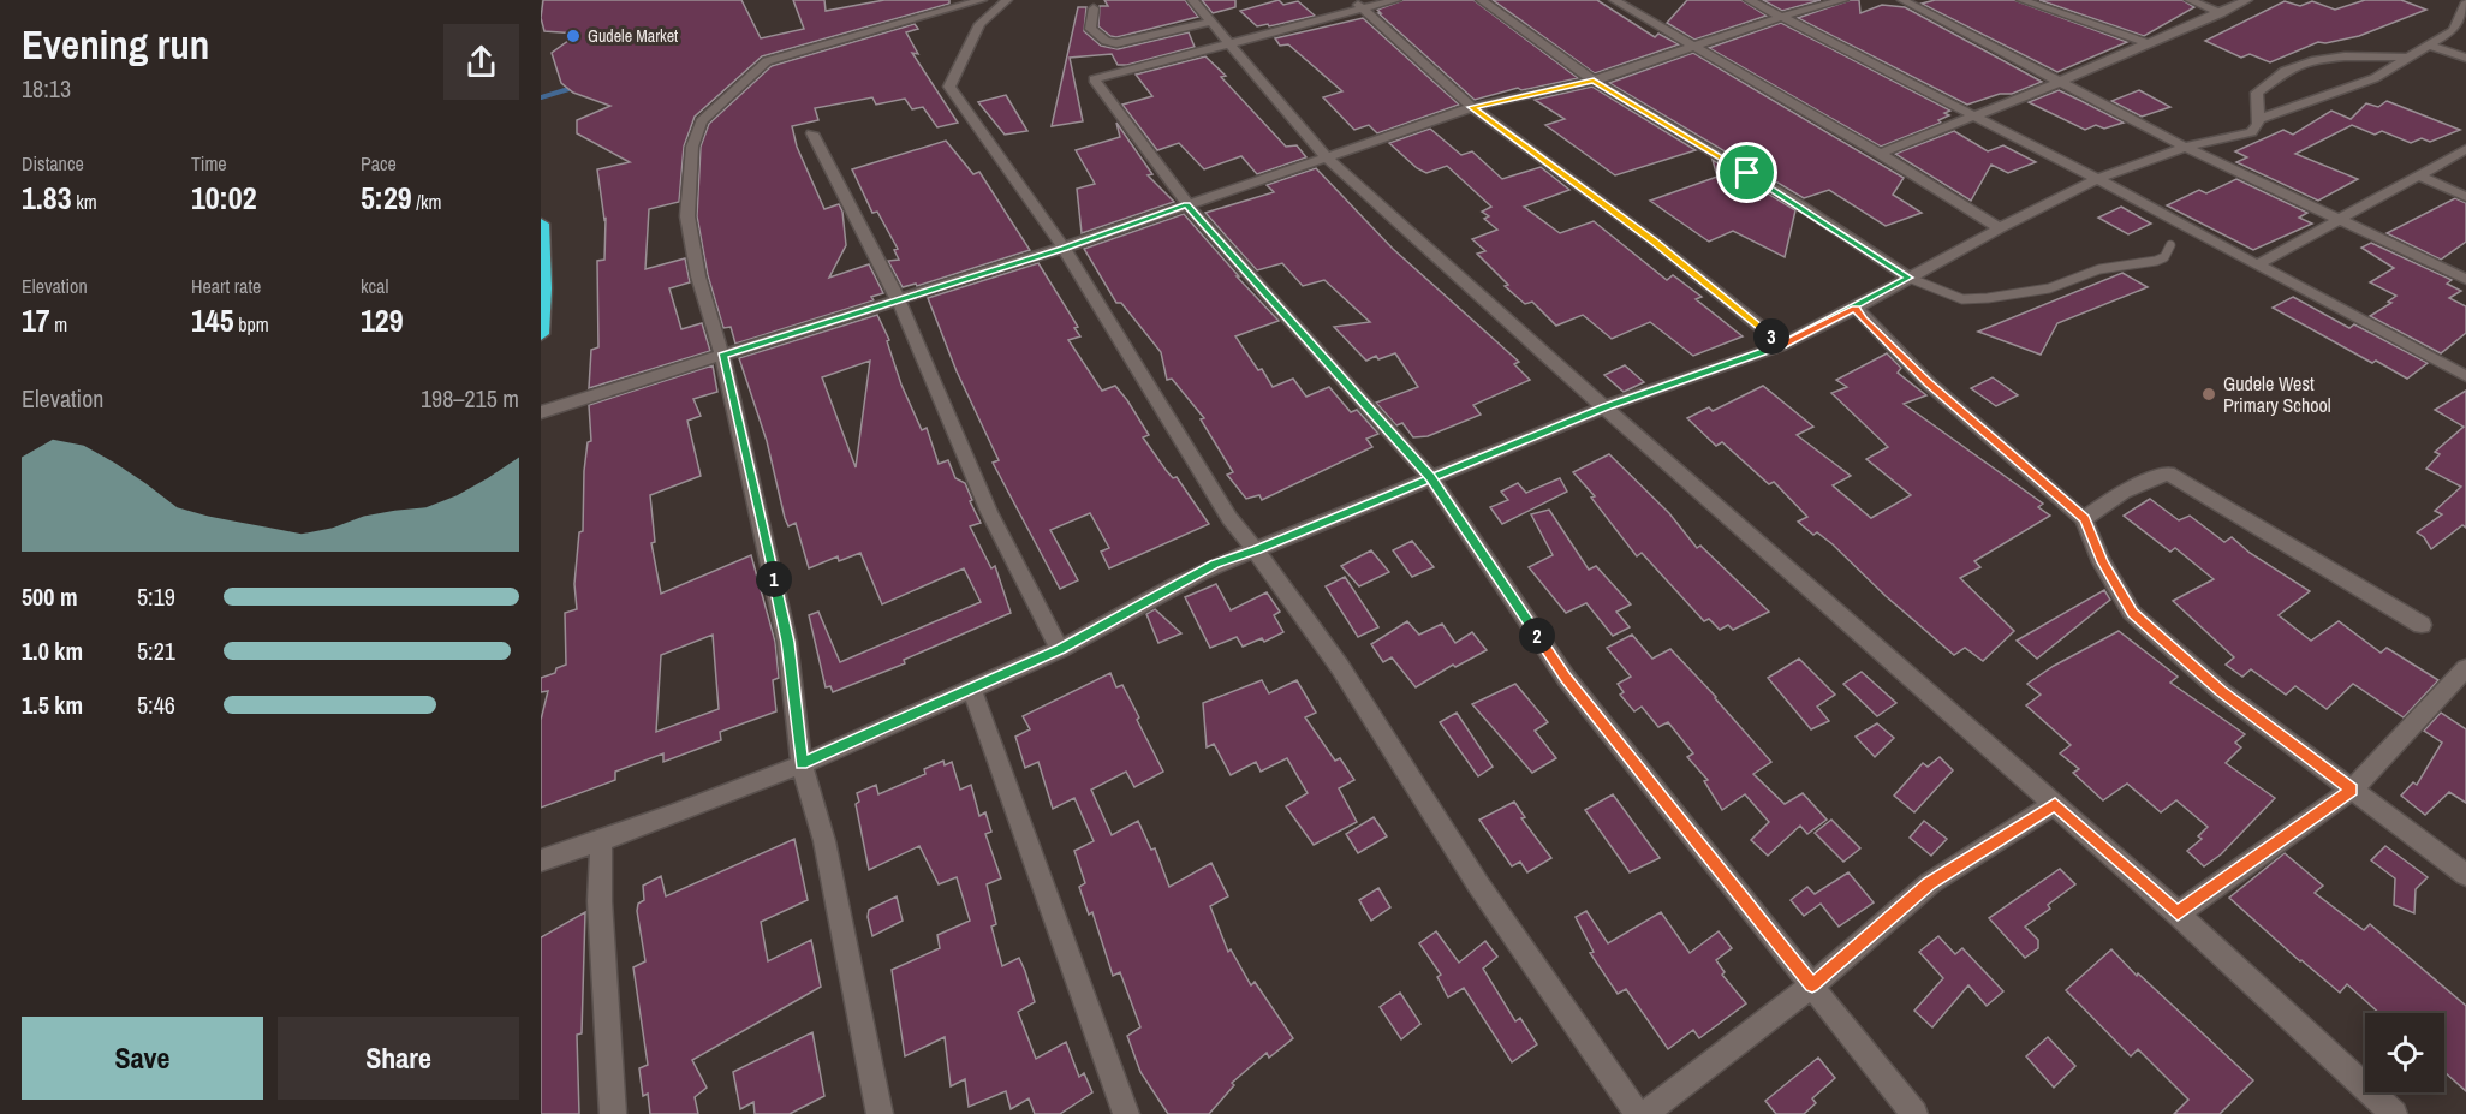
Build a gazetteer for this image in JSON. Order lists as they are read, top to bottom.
{
  "places": ["Gudele Market", "Gudele West Primary School"],
  "page": {
    "heading": ["Evening run", "18:13"],
    "stats": [
      ["Distance", "1.83 km"],
      ["Time", "10:02"],
      ["Pace", "5:29 /km"],
      ["Elevation", "17 m"],
      ["Heart rate", "145 bpm"],
      ["kcal", "129"]
    ],
    "pins": ["3", "1", "2"],
    "chart": ["Elevation", "198–215 m"],
    "list": [
      {
        "name": "500 m",
        "note": "5:19"
      },
      {
        "name": "1.0 km",
        "note": "5:21"
      },
      {
        "name": "1.5 km",
        "note": "5:46"
      }
    ],
    "buttons": ["Save", "Share"]
  }
}
